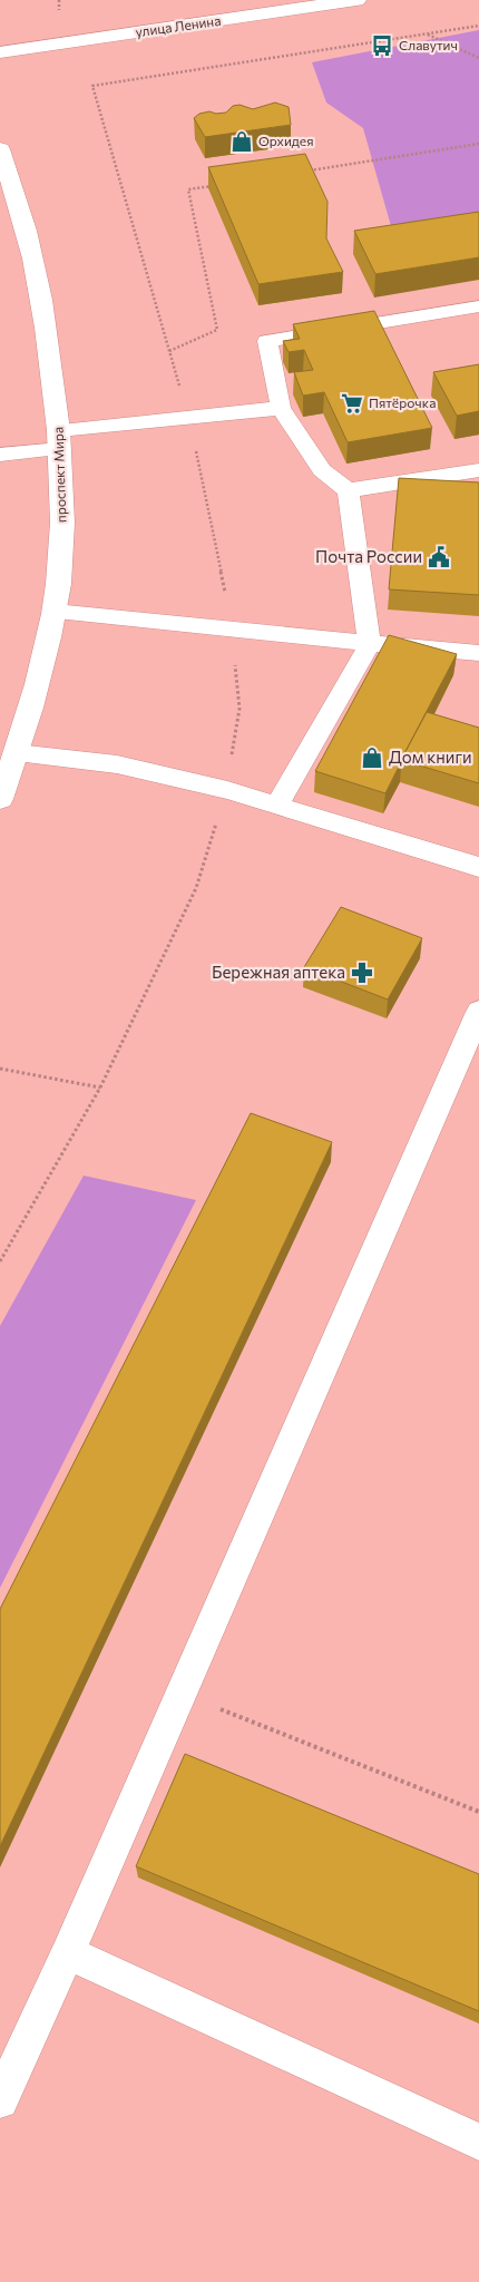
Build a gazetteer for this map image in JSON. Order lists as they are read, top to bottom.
{
  "streets": {
    "main road": ["улица Ленина", "проспект Мира"]
  },
  "places": {
    "bus stop": ["Славутич"],
    "shop": ["Орхидея", "Дом книги"],
    "supermarket": ["Пятёрочка"],
    "public building": ["Почта России"],
    "pharmacy": ["Бережная аптека"]
  }
}
